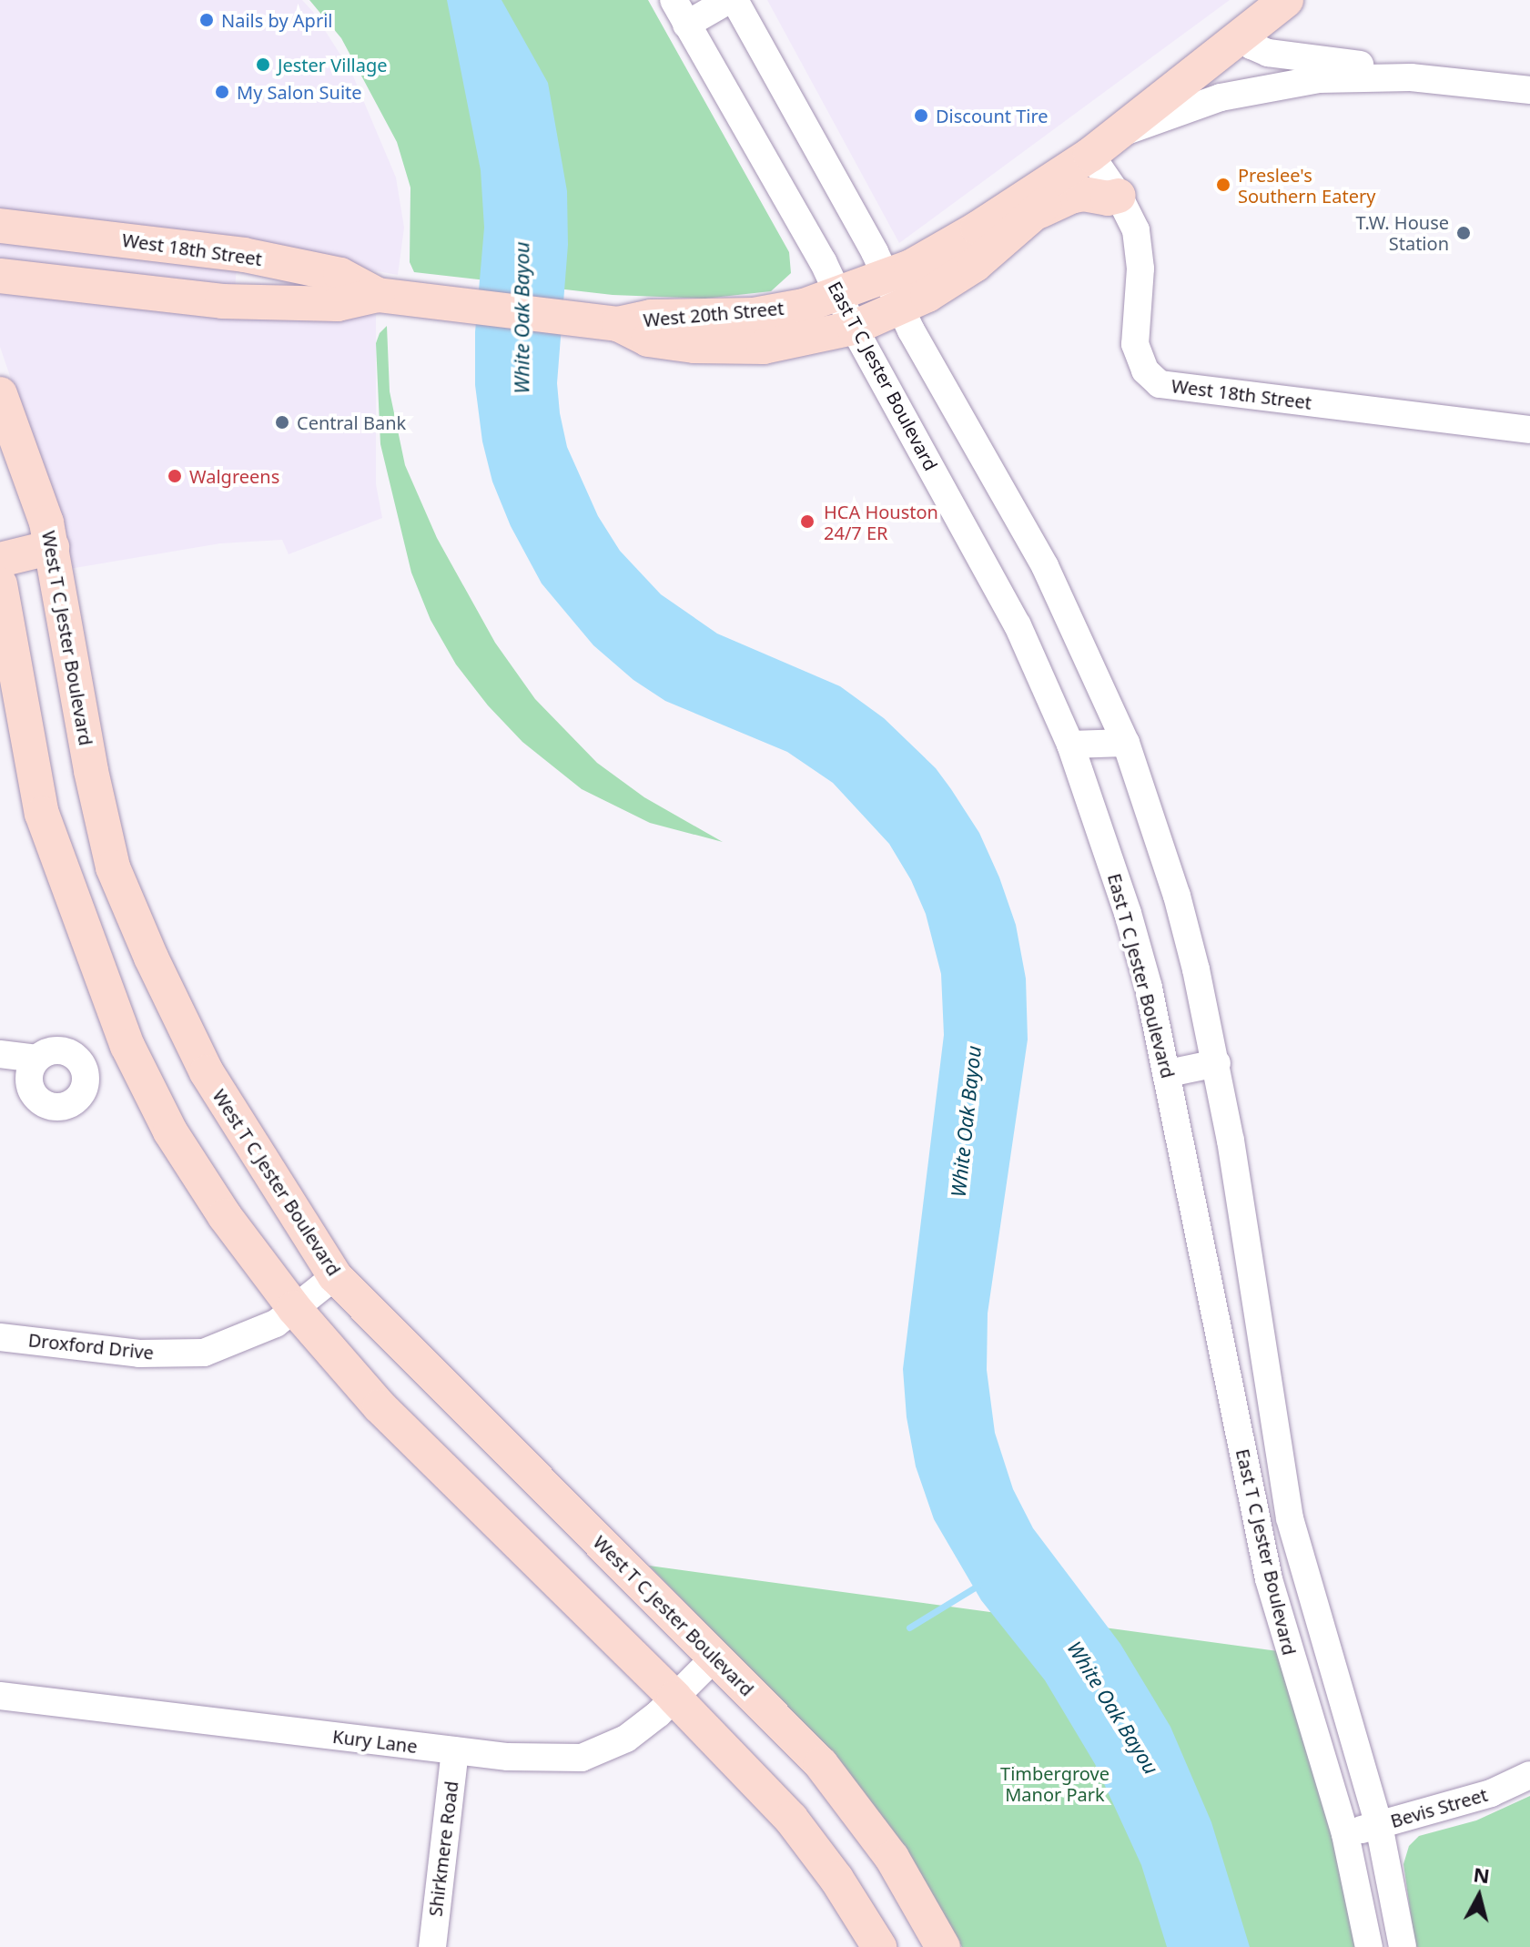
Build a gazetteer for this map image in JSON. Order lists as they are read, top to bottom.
{
  "streets": {
    "main road": ["West 18th Street", "West 20th Street", "West T C Jester Boulevard"],
    "street": [
      "East T C Jester Boulevard",
      "Droxford Drive",
      "Kury Lane",
      "Bevis Street",
      "Shirkmere Road"
    ]
  },
  "crossings": [
    ["West 18th Street", "West 20th Street"],
    ["West 20th Street", "East T C Jester Boulevard"],
    ["East T C Jester Boulevard", "Bevis Street"],
    ["West T C Jester Boulevard", "Droxford Drive"],
    ["West T C Jester Boulevard", "Kury Lane"],
    ["Kury Lane", "Shirkmere Road"]
  ],
  "water": ["White Oak Bayou"],
  "parks": ["Timbergrove Manor Park"],
  "places": [
    "Nails by April",
    "Jester Village",
    "My Salon Suite",
    "Discount Tire",
    "Preslee's Southern Eatery",
    "T.W. House Station",
    "Central Bank",
    "Walgreens",
    "HCA Houston 24/7 ER"
  ],
  "north": "top"
}
